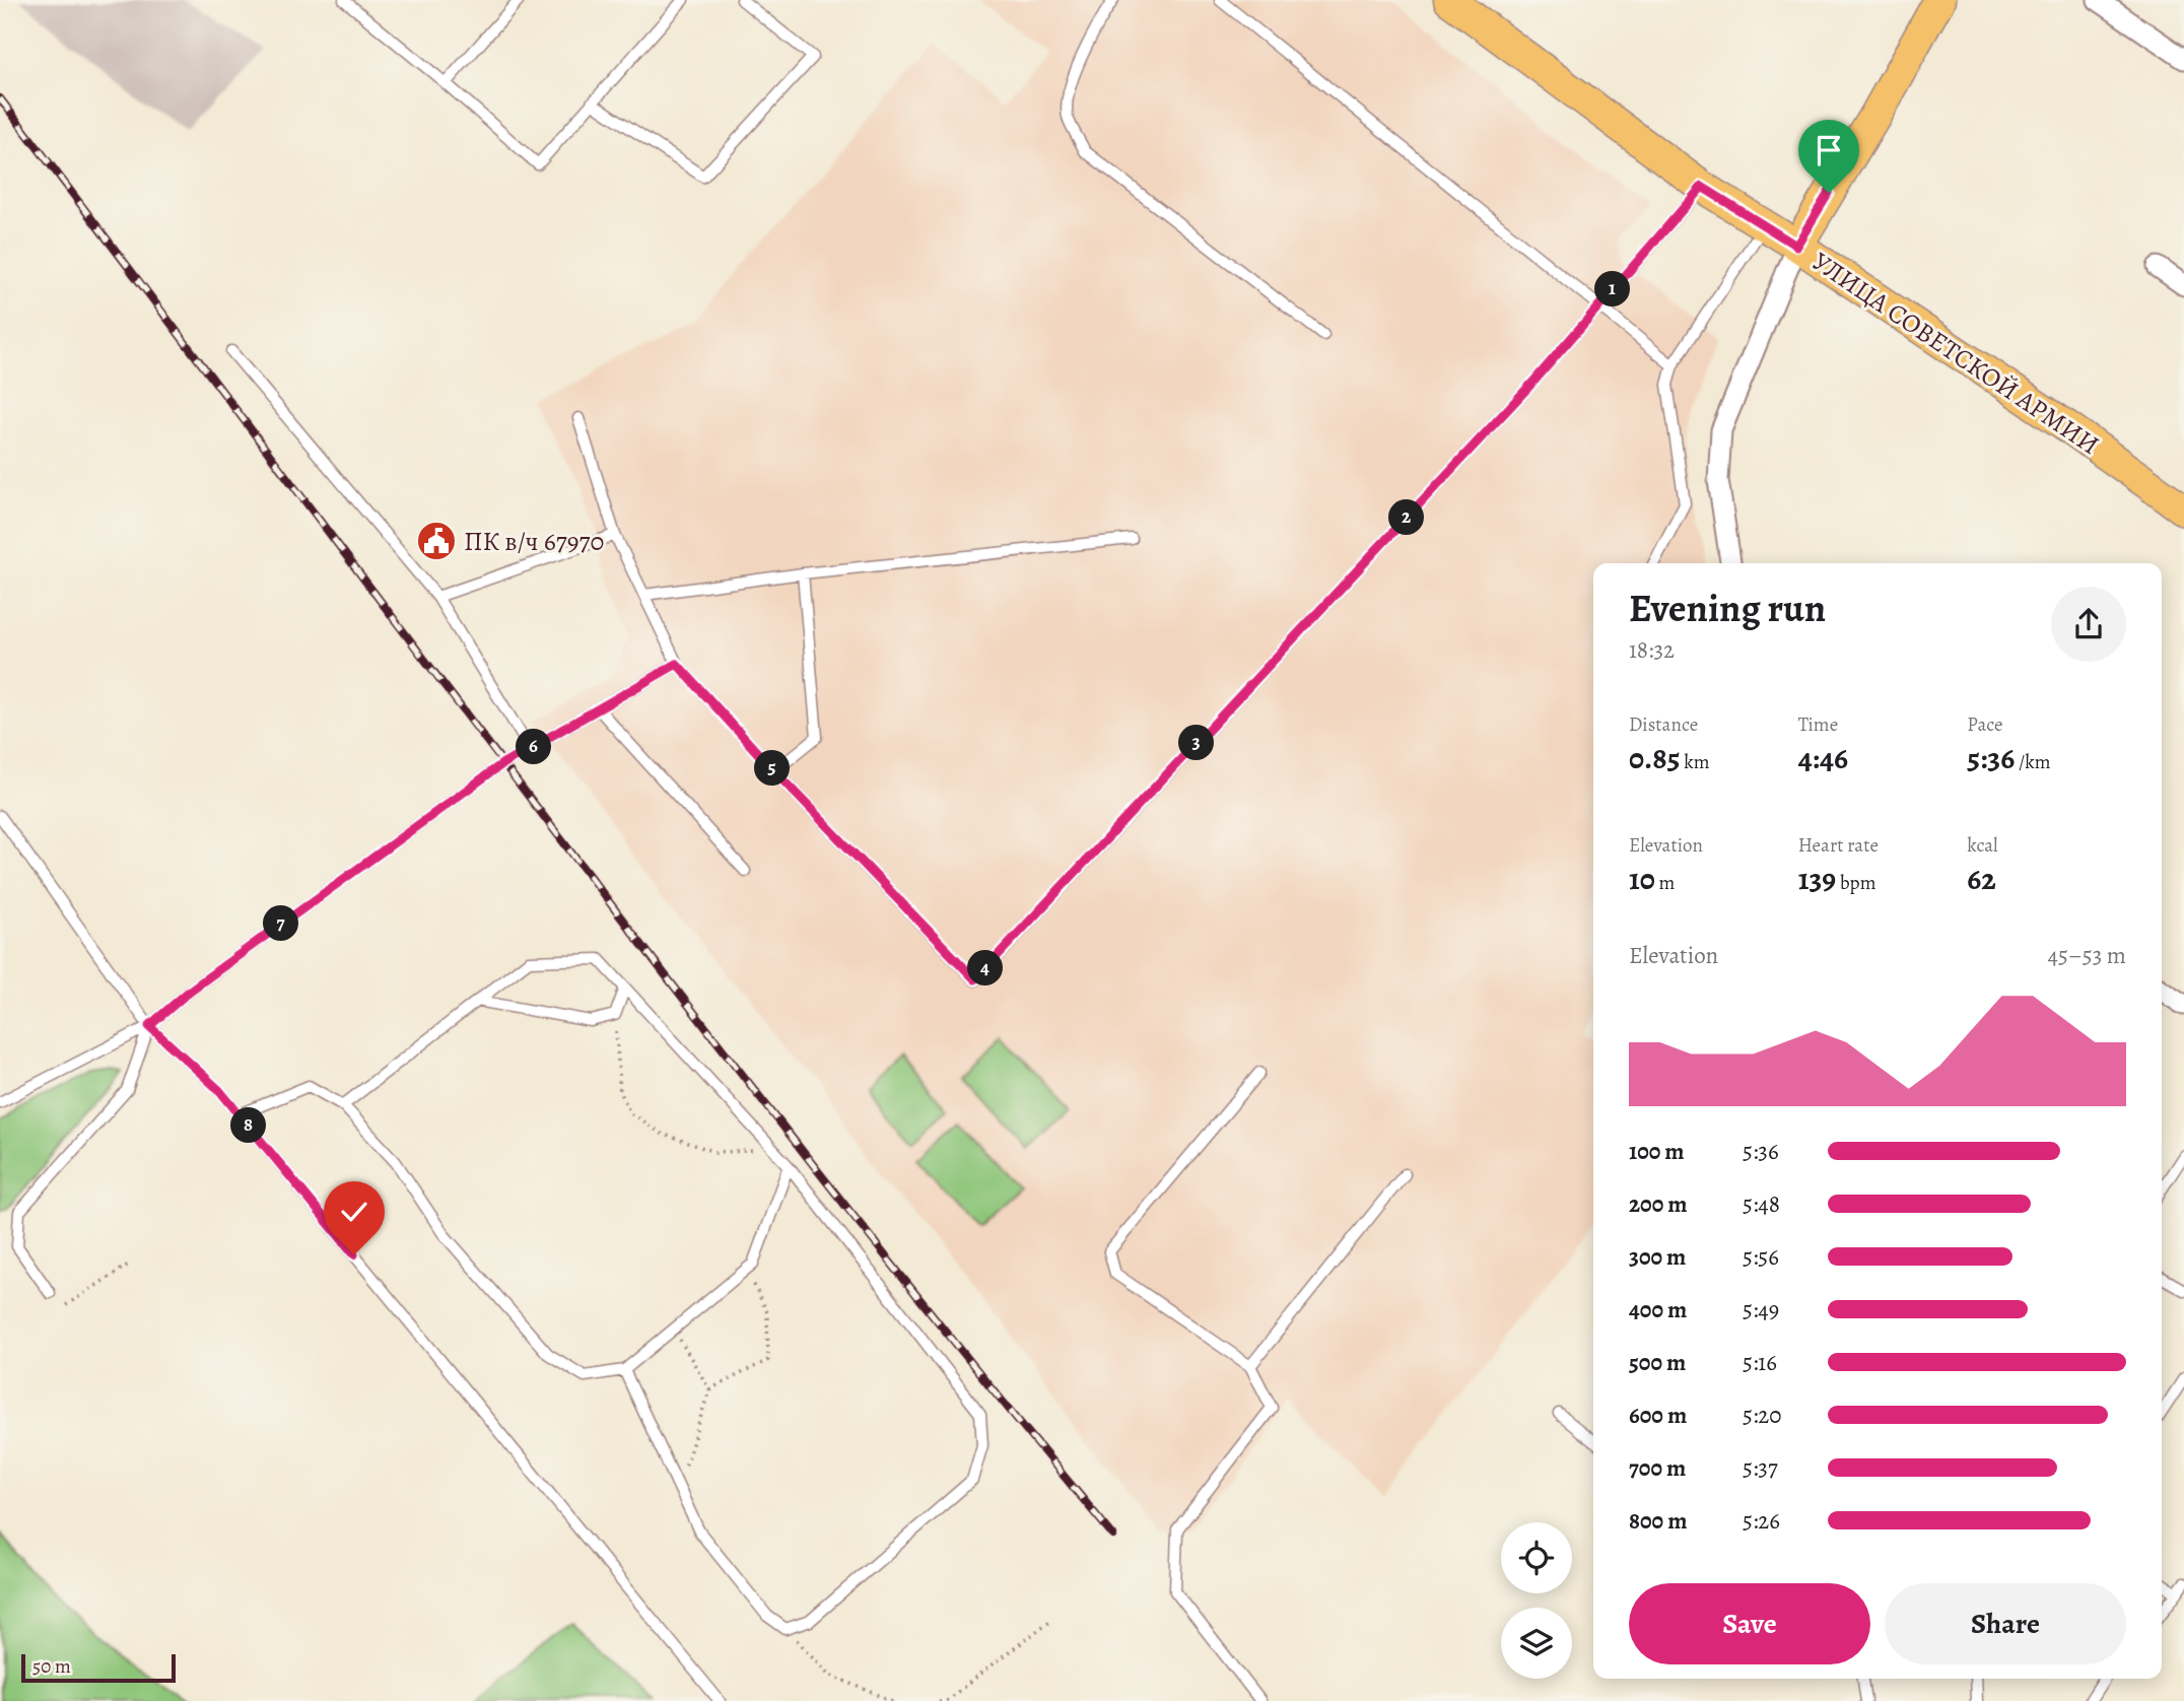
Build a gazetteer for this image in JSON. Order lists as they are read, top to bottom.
{
  "streets": {
    "main road": ["УЛИЦА СОВЕТСКОЙ АРМИИ"]
  },
  "places": {
    "public building": ["ПК в/ч 67970"]
  },
  "scale_bar": "50 m",
  "page": {
    "pins": [
      "1",
      "2",
      "3",
      "6",
      "5",
      "7",
      "4",
      "8"
    ],
    "heading": ["Evening run", "18:32"],
    "stats": [
      ["Distance", "0.85 km"],
      ["Time", "4:46"],
      ["Pace", "5:36 /km"],
      ["Elevation", "10 m"],
      ["Heart rate", "139 bpm"],
      ["kcal", "62"]
    ],
    "chart": ["Elevation", "45–53 m"],
    "list": [
      {
        "name": "100 m",
        "note": "5:36"
      },
      {
        "name": "200 m",
        "note": "5:48"
      },
      {
        "name": "300 m",
        "note": "5:56"
      },
      {
        "name": "400 m",
        "note": "5:49"
      },
      {
        "name": "500 m",
        "note": "5:16"
      },
      {
        "name": "600 m",
        "note": "5:20"
      },
      {
        "name": "700 m",
        "note": "5:37"
      },
      {
        "name": "800 m",
        "note": "5:26"
      }
    ],
    "buttons": ["Save", "Share"],
    "scale": "50 m"
  }
}
